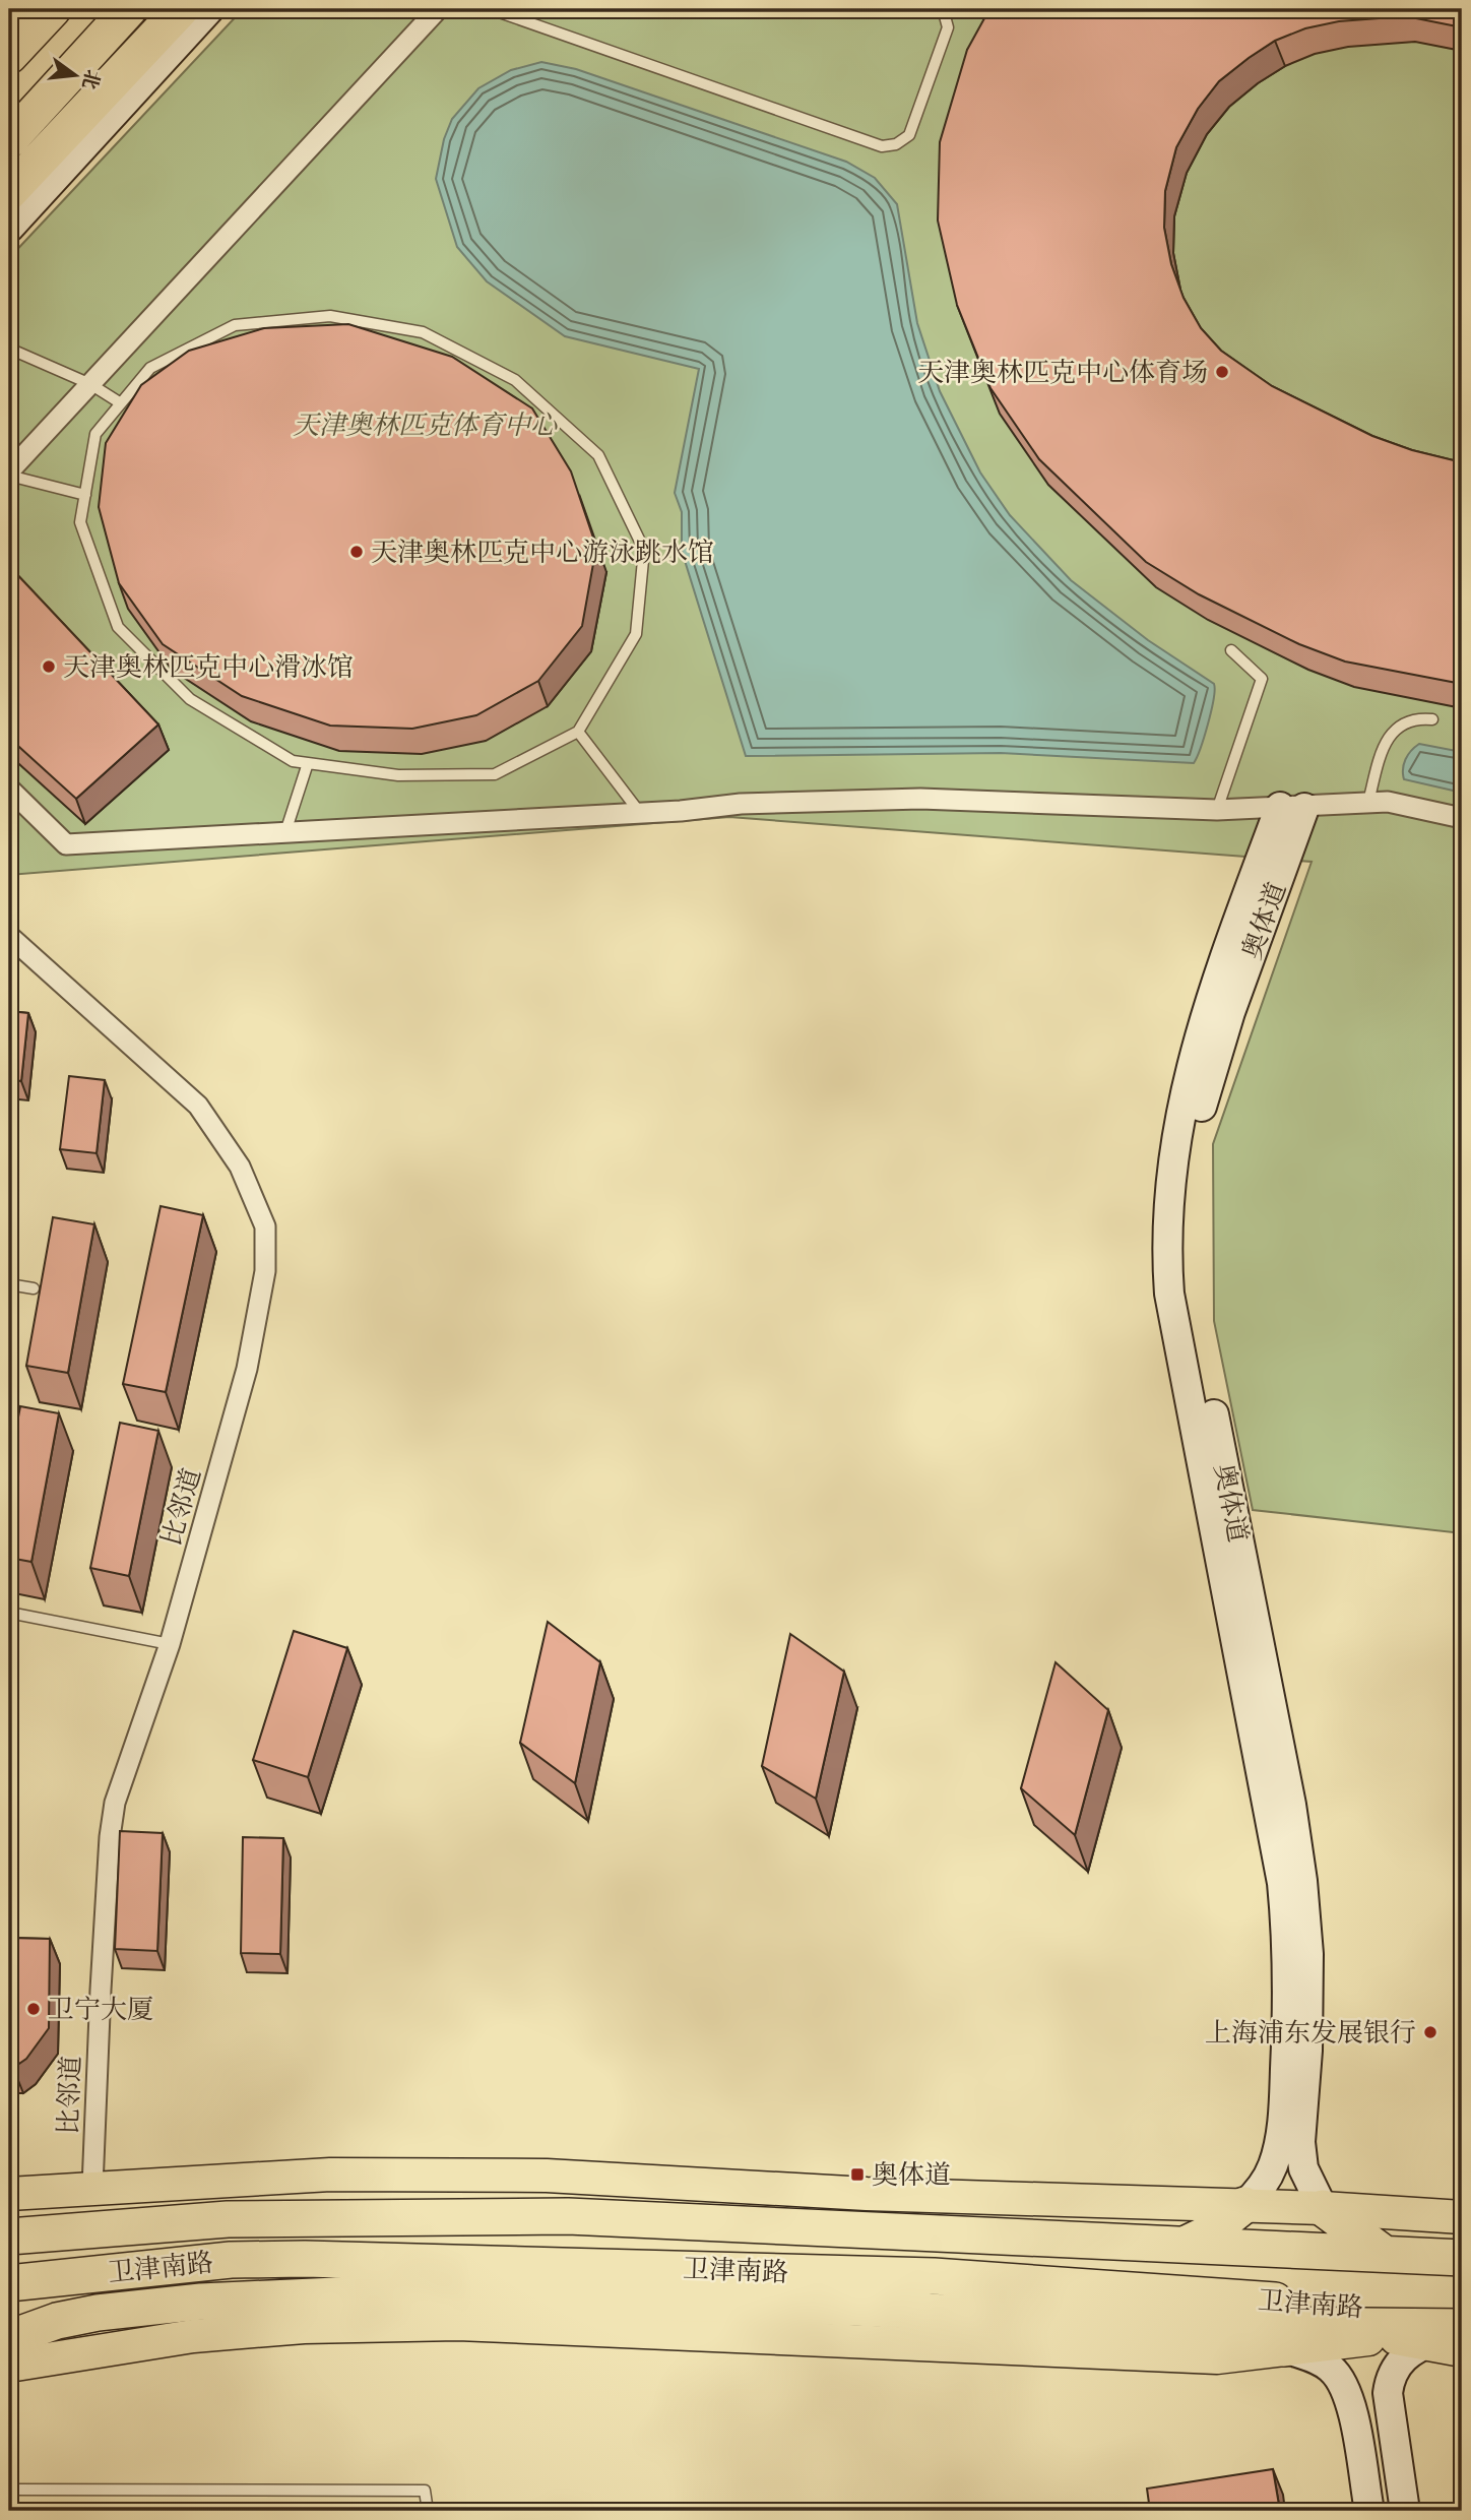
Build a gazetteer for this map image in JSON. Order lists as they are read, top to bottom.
{
  "streets": {
    "highway": ["卫津南路"],
    "street": ["奥体道", "比邻道"]
  },
  "parks": ["天津奥林匹克体育中心"],
  "places": {
    "other": [
      "天津奥林匹克中心体育场",
      "天津奥林匹克中心游泳跳水馆",
      "天津奥林匹克中心滑冰馆",
      "卫宁大厦",
      "上海浦东发展银行"
    ],
    "transit": ["奥体道"]
  },
  "north": "right"
}
